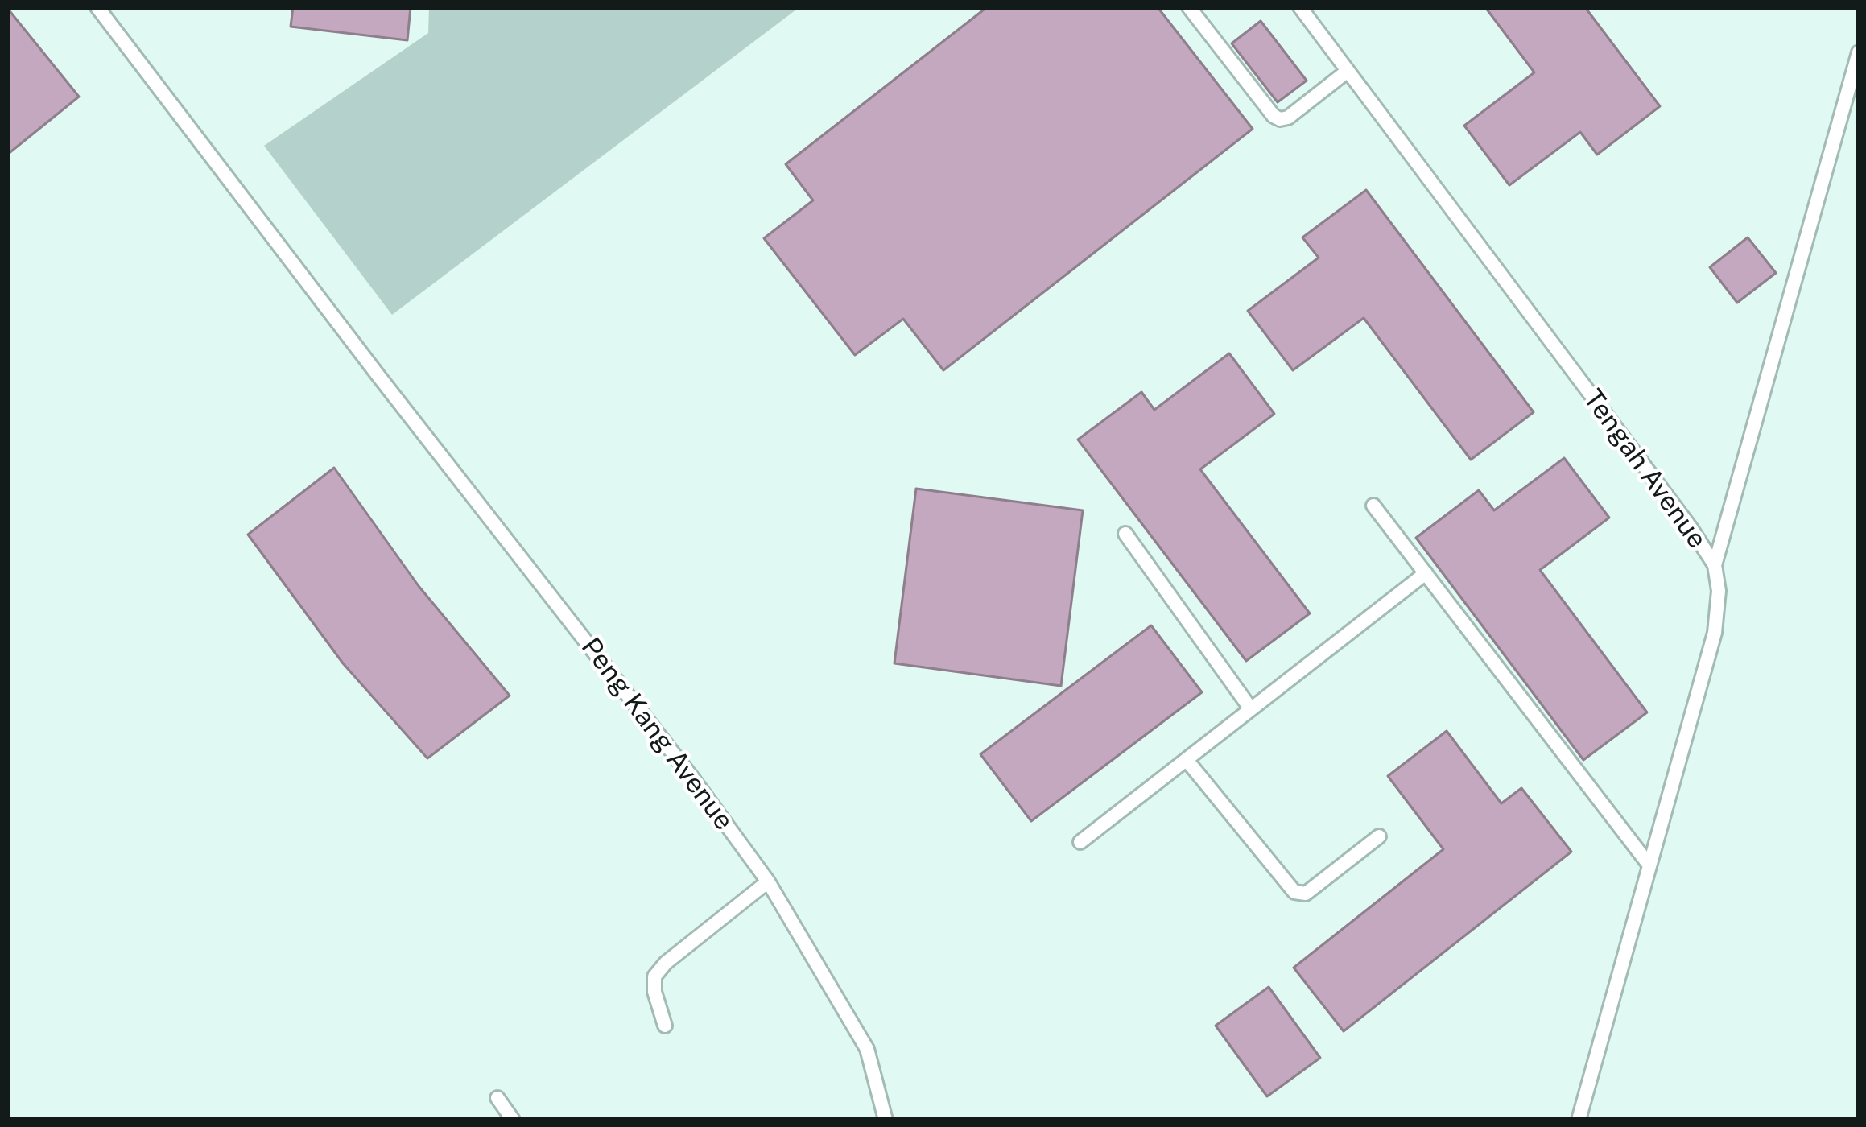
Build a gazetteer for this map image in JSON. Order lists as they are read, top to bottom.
{
  "streets": {
    "lane": ["Tengah Avenue", "Peng Kang Avenue"]
  }
}
